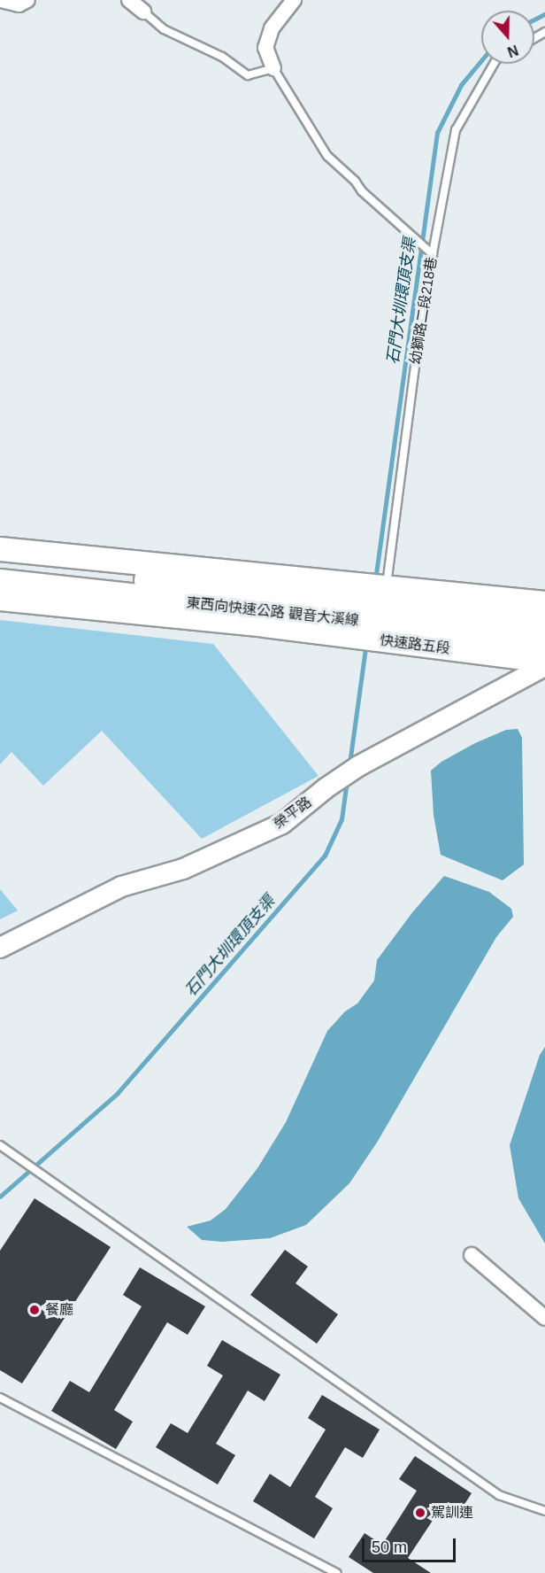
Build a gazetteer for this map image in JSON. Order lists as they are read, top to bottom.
{
  "streets": {
    "highway": ["東西向快速公路 觀音大溪線"],
    "main road": ["快速路五段"],
    "street": ["榮平路"],
    "lane": ["幼獅路二段218巷"]
  },
  "crossings": [
    ["幼獅路二段218巷", "東西向快速公路 觀音大溪線"]
  ],
  "water": ["石門大圳環頂支渠"],
  "places": ["餐廳", "駕訓連"],
  "scale_bar": "50 m",
  "north": "bottom"
}
